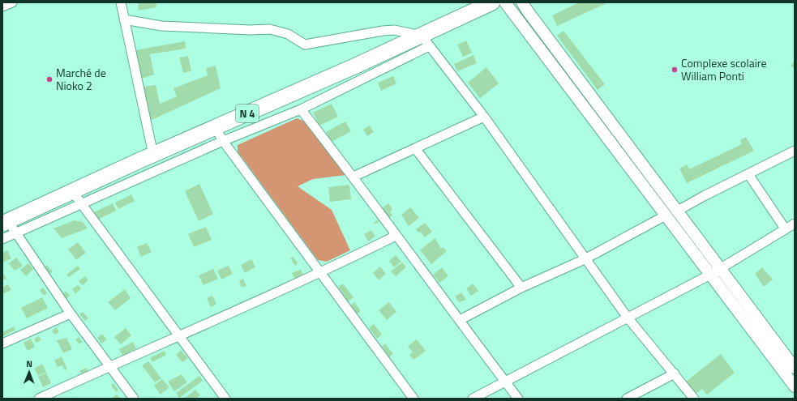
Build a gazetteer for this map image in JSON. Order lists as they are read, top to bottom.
{
  "streets": {
    "highway": ["N 4"]
  },
  "places": ["Complexe scolaire William Ponti", "Marché de Nioko 2"],
  "north": "top"
}
